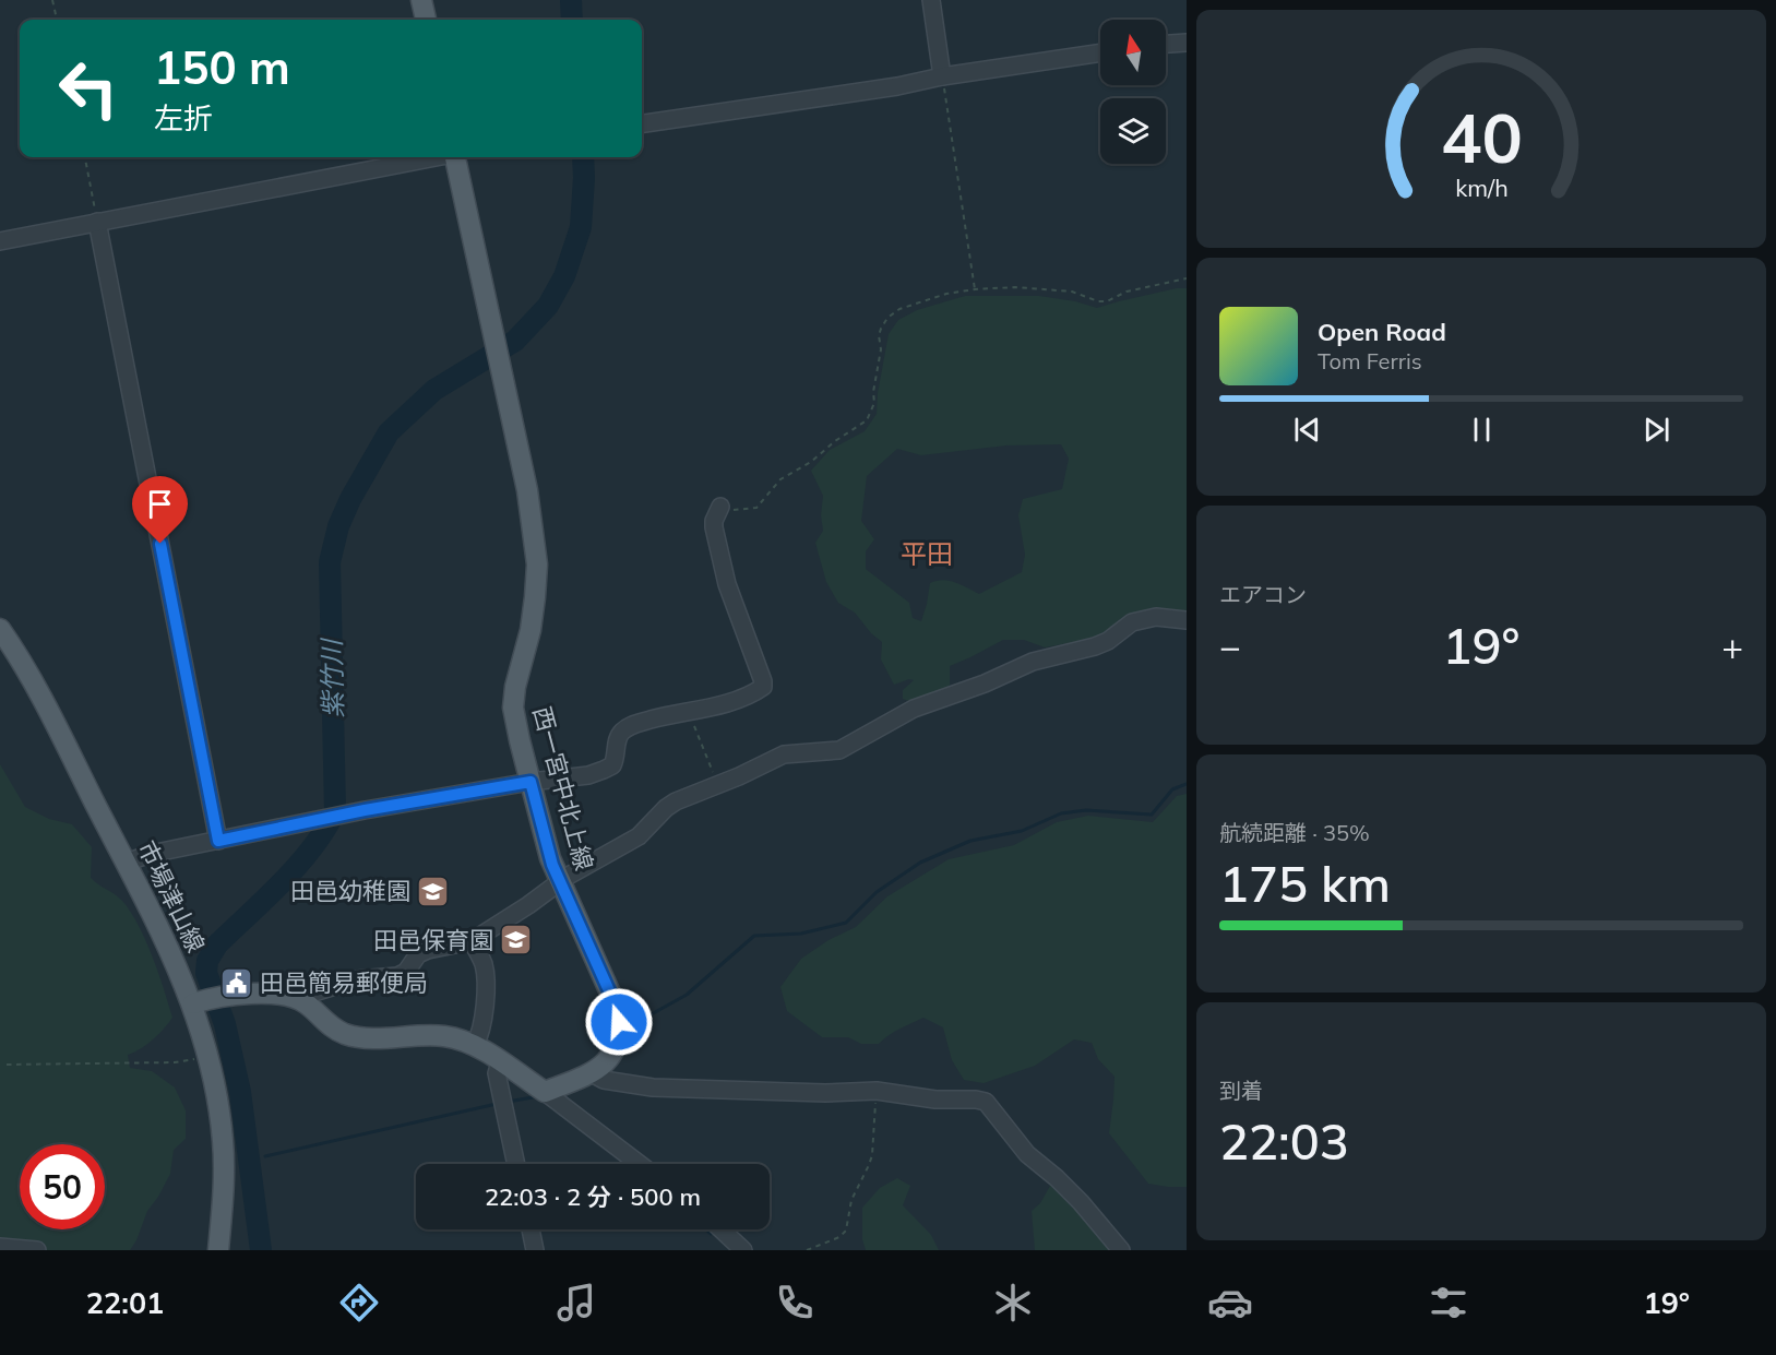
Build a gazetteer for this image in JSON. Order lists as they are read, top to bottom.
{
  "streets": {
    "main road": ["西一宮中北上線", "市場津山線"]
  },
  "districts": ["平田"],
  "water": ["紫竹川"],
  "places": {
    "school or university": ["田邑幼稚園", "田邑保育園"],
    "public building": ["田邑簡易郵便局"]
  },
  "north": "top",
  "page": {
    "turn": ["150 m", "左折"],
    "song": ["Open Road", "Tom Ferris"],
    "tile": [
      "エアコン",
      ["航続距離 · 35%", "175 km"],
      ["到着", "22:03"]
    ],
    "heat": ["−", "19°", "+"],
    "limit": "50",
    "trip": "22:03 · 2 分 · 500 m",
    "tabs": ["22:01", "19°"],
    "gauge": ["40", "km/h"]
  }
}
